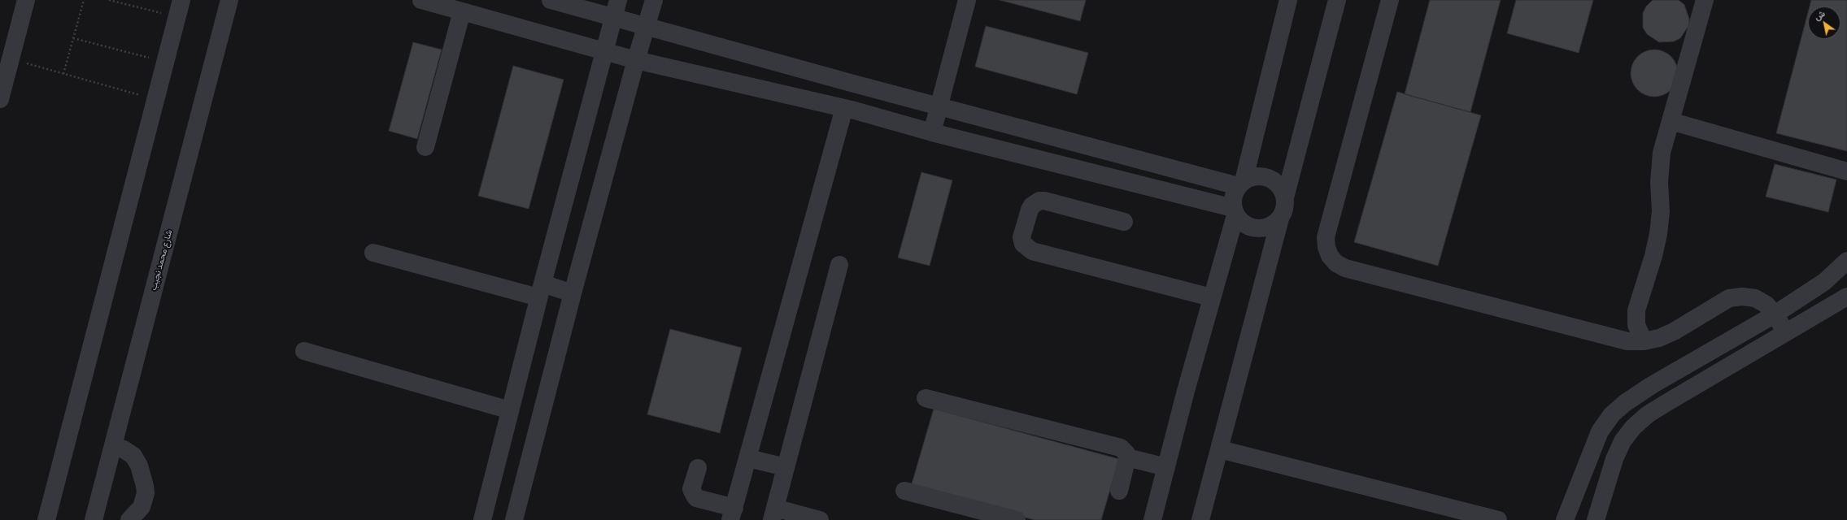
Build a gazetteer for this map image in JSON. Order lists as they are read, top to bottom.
{
  "streets": {
    "street": ["شارع محمد نجيب"]
  },
  "north": "top left"
}
